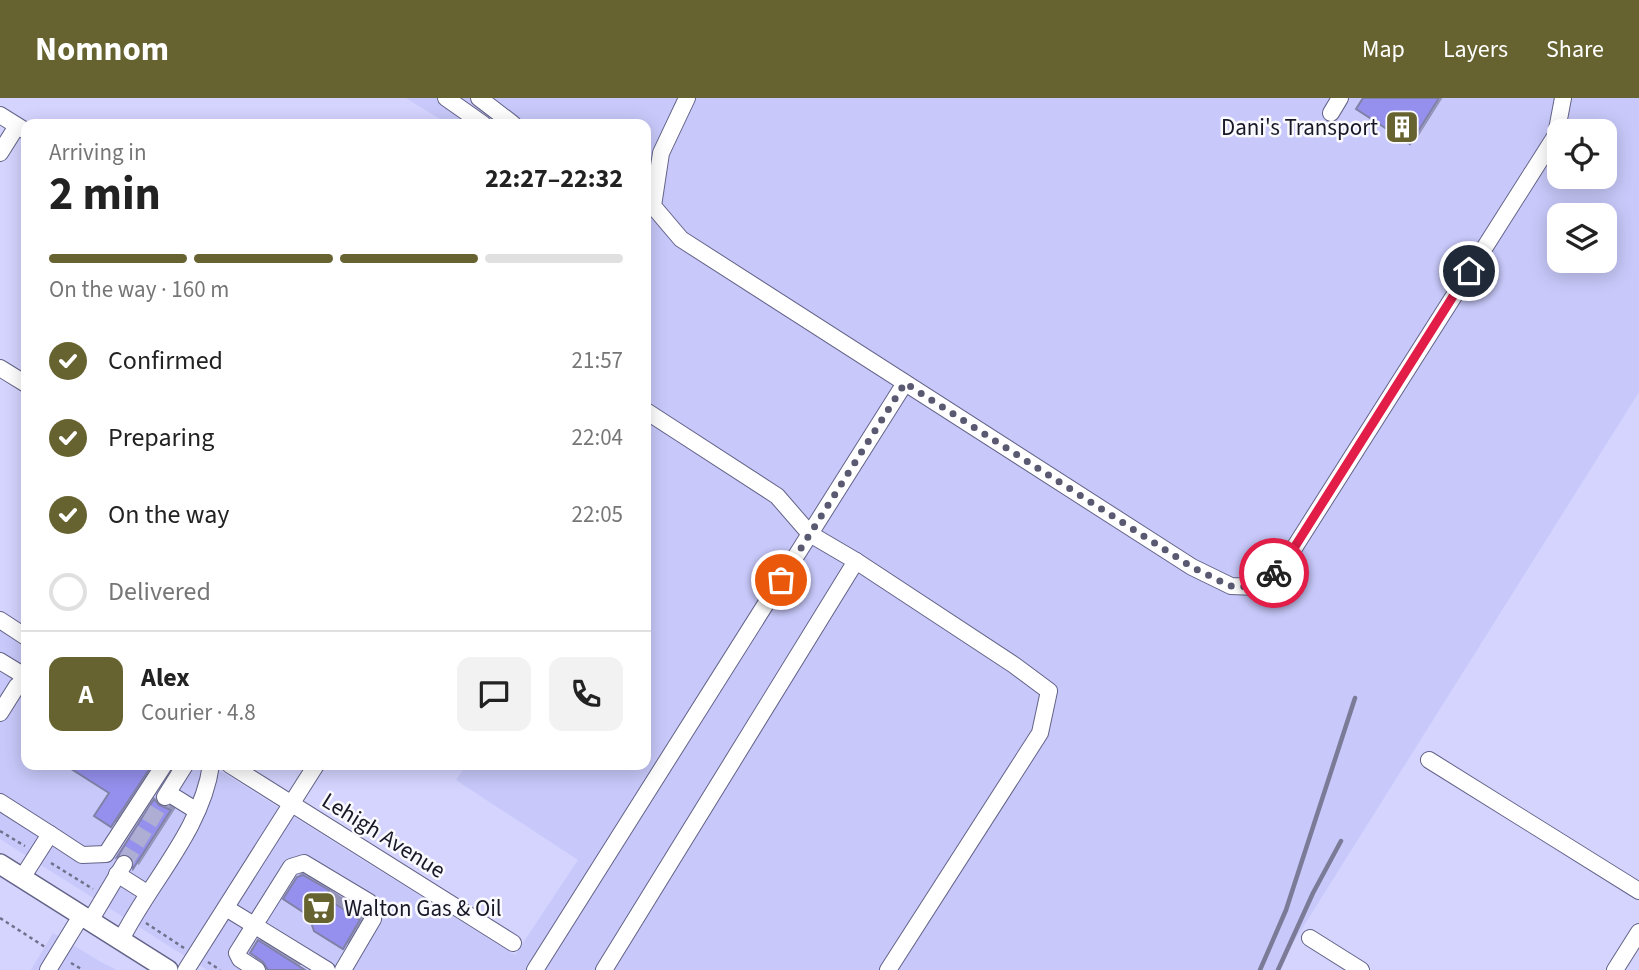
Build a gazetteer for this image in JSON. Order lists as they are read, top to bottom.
{
  "streets": {
    "street": ["Lehigh Avenue"]
  },
  "places": {
    "building": ["Dani's Transport"],
    "supermarket": ["Walton Gas & Oil"]
  },
  "page": {
    "header": "Nomnom",
    "nav": ["Map", "Layers", "Share"],
    "heading": ["2 min", "Arriving in", "22:27–22:32"],
    "panel": ["Alex", "Courier · 4.8"],
    "bar": "On the way · 160 m",
    "list": [
      ["Confirmed", "21:57"],
      ["Preparing", "22:04"],
      ["On the way", "22:05"],
      "Delivered"
    ],
    "round": "A"
  }
}
